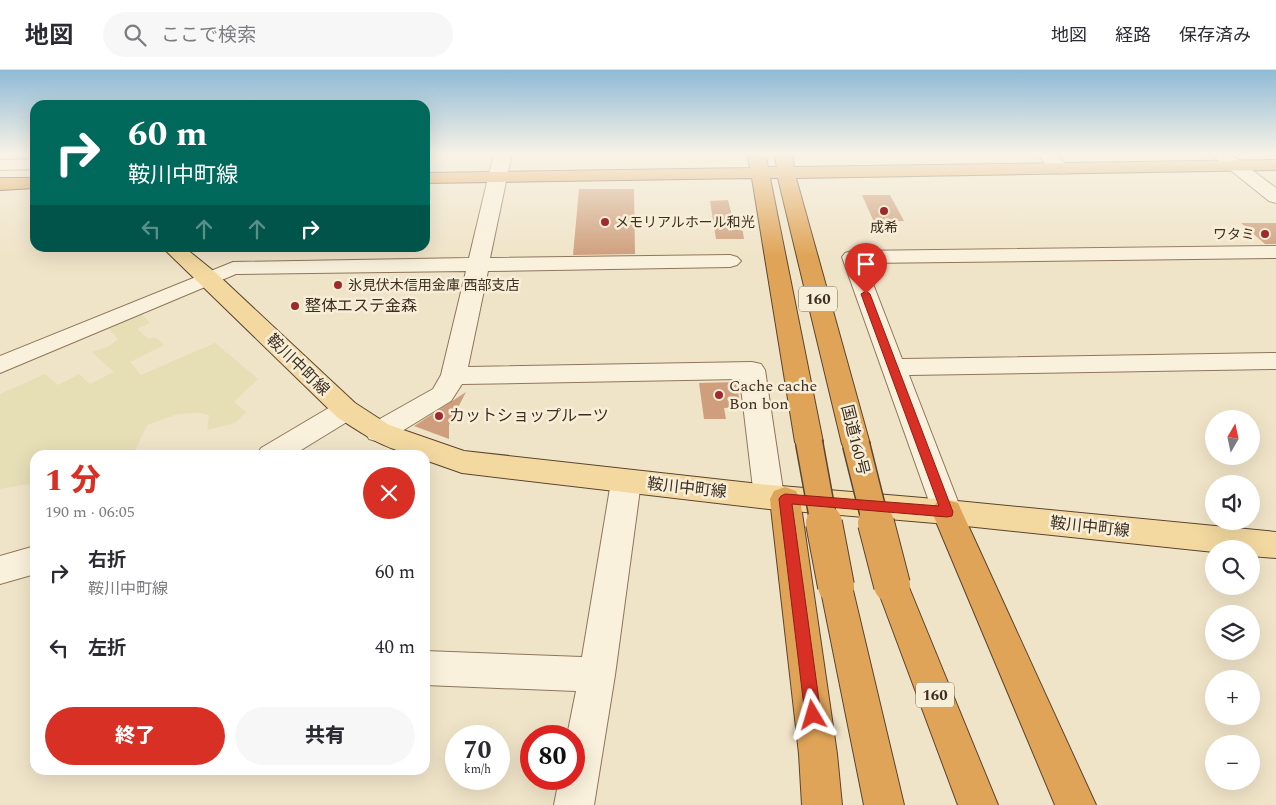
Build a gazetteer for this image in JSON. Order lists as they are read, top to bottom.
{
  "streets": {
    "highway": ["160", "国道160号"],
    "main road": ["鞍川中町線"]
  },
  "places": [
    "成希",
    "メモリアルホール和光",
    "ワタミ",
    "氷見伏木信用金庫 西部支店",
    "整体エステ金森",
    "Cache cache Bon bon",
    "カットショップルーツ"
  ],
  "north": "top",
  "page": {
    "header": "地図",
    "search": "ここで検索",
    "nav": ["地図", "経路", "保存済み"],
    "turn": ["60 m", "鞍川中町線"],
    "map_buttons": ["+", "−"],
    "heading": ["1 分", "190 m · 06:05"],
    "list": [
      {
        "name": "右折",
        "note": "鞍川中町線",
        "value": "60 m"
      },
      {
        "name": "左折",
        "value": "40 m"
      }
    ],
    "buttons": ["終了", "共有"],
    "speed": "70 km/h",
    "limit": "80"
  }
}
